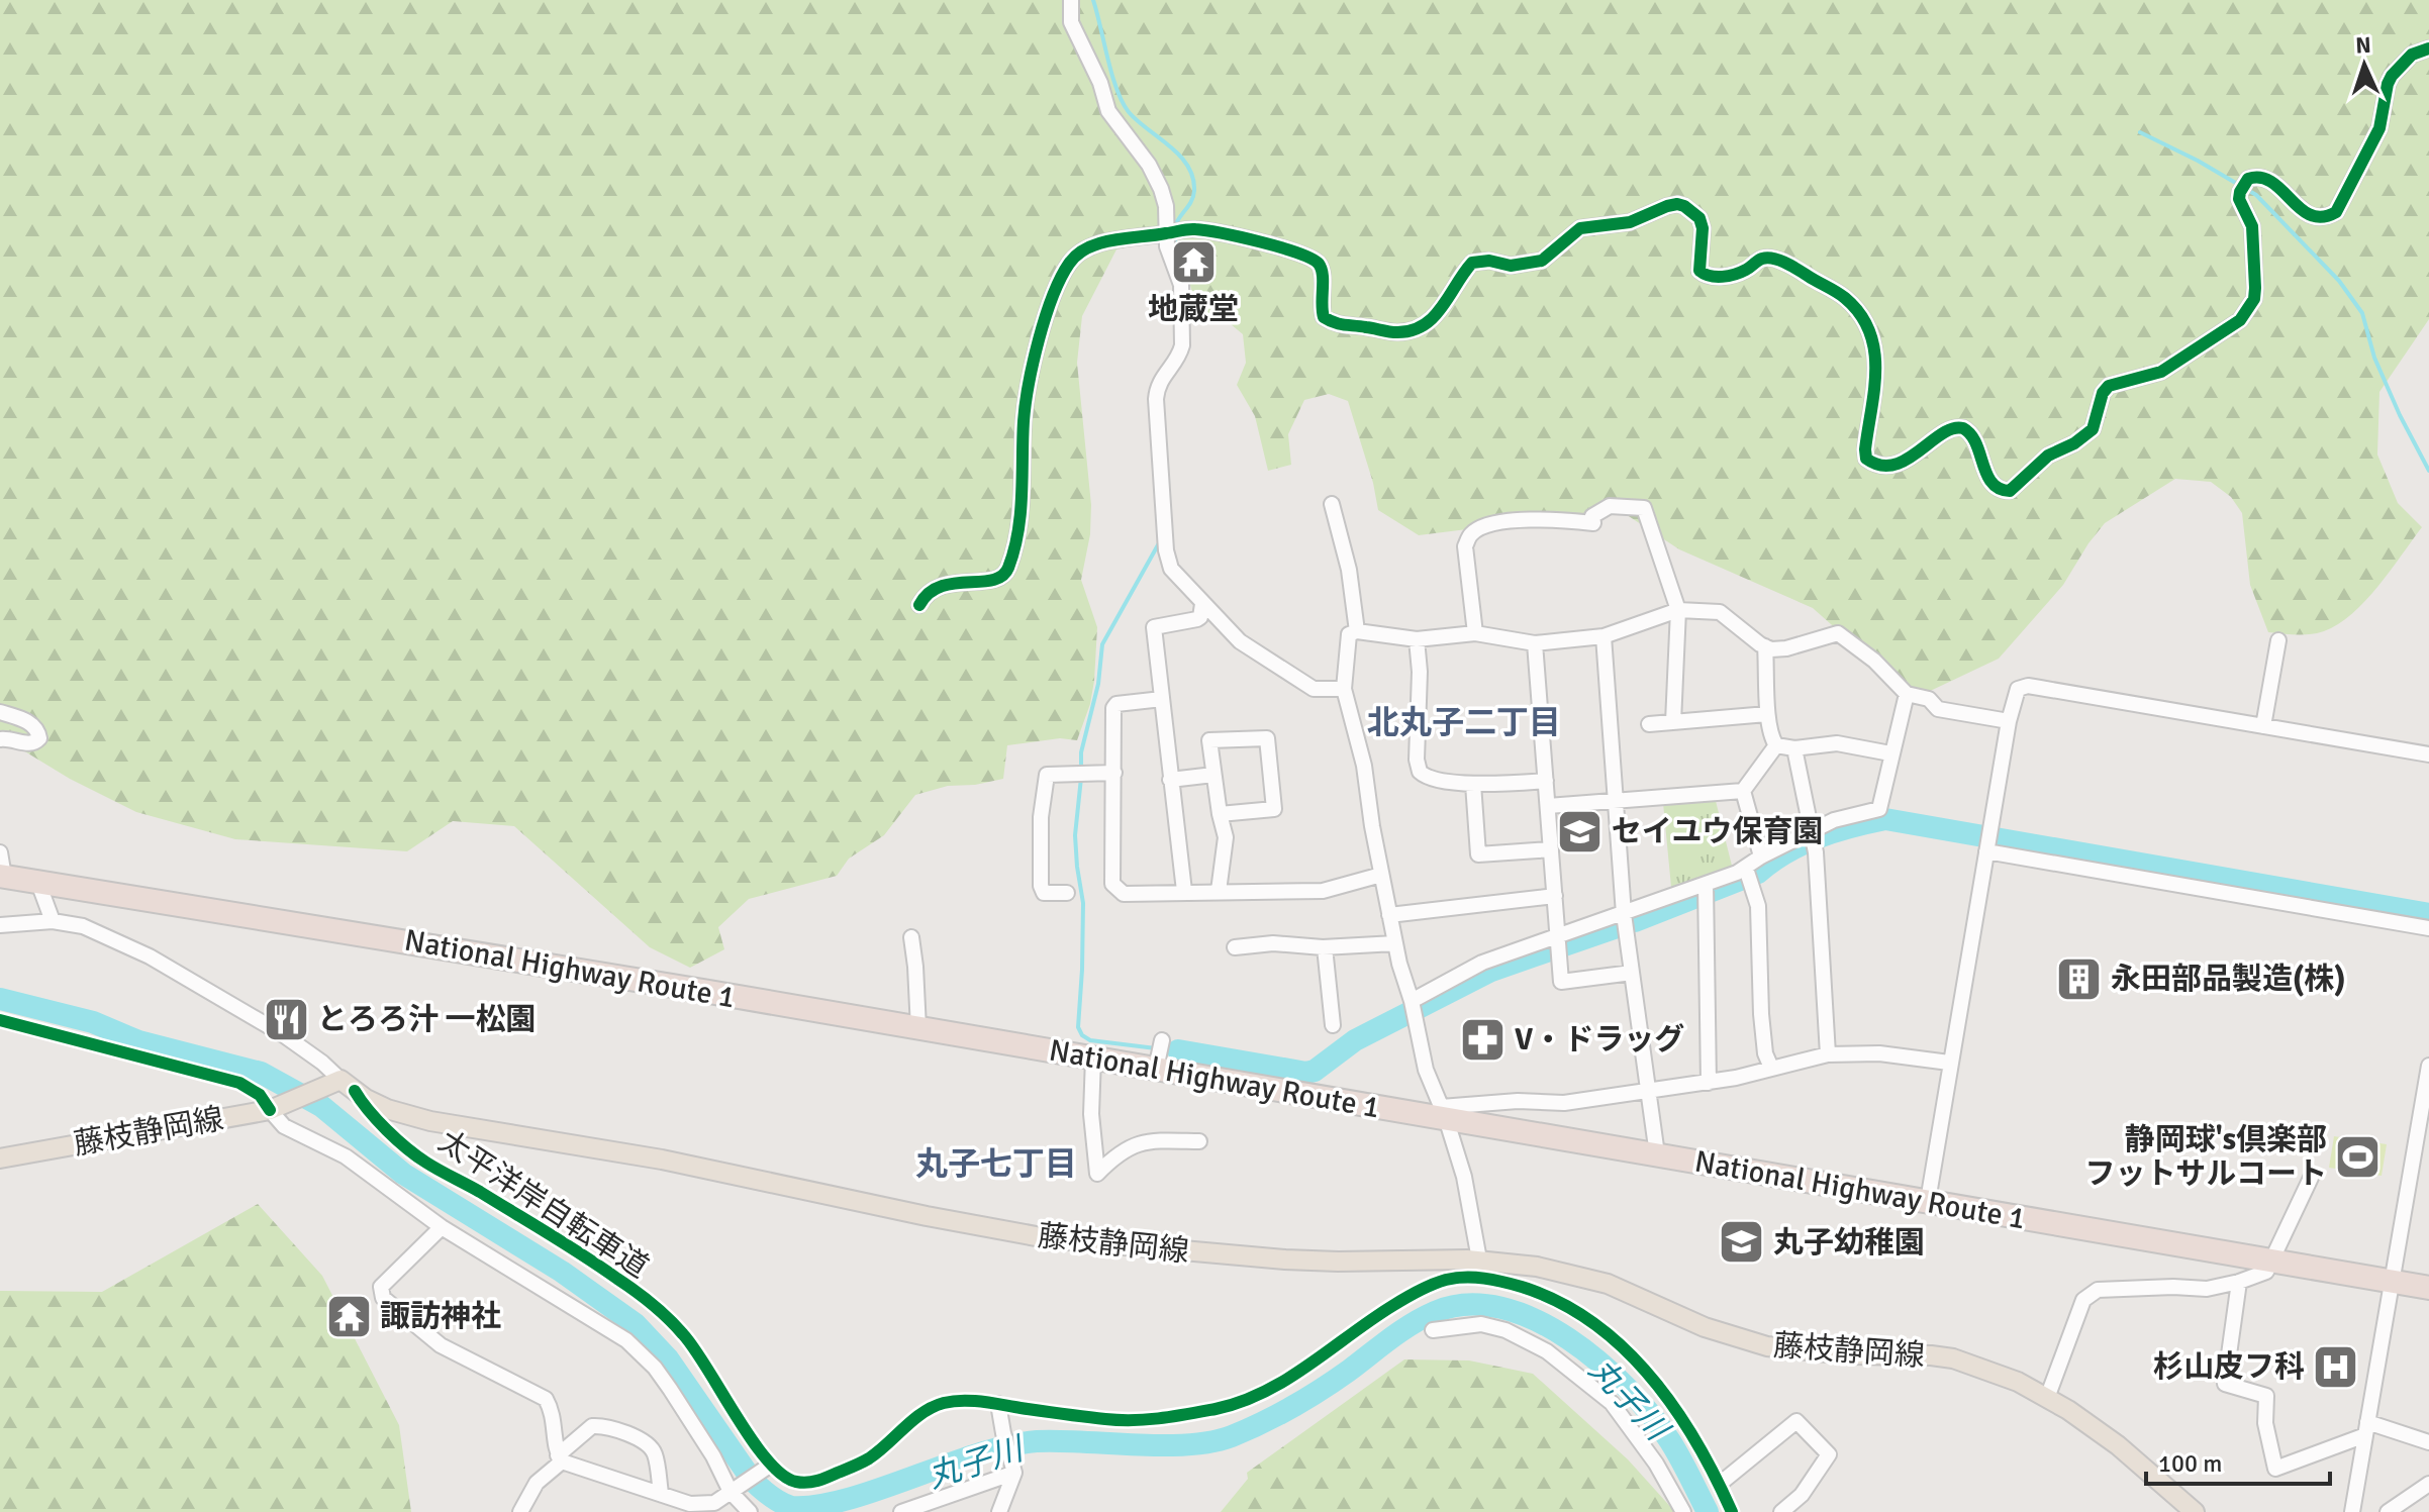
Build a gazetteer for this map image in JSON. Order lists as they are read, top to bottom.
{
  "streets": {
    "highway": ["National Highway Route 1"],
    "main road": ["藤枝静岡線"],
    "cycle path": ["太平洋岸自転車道"]
  },
  "districts": ["北丸子二丁目", "丸子七丁目"],
  "water": ["丸子川"],
  "places": {
    "temple": ["地蔵堂", "諏訪神社"],
    "school or university": ["セイユウ保育園", "丸子幼稚園"],
    "building": ["永田部品製造(株)"],
    "restaurant": ["とろろ汁 一松園"],
    "pharmacy": ["V・ドラッグ"],
    "sports": ["静岡球's倶楽部 フットサルコート"],
    "hospital": ["杉山皮フ科"]
  },
  "scale_bar": "100 m",
  "north": "top"
}
